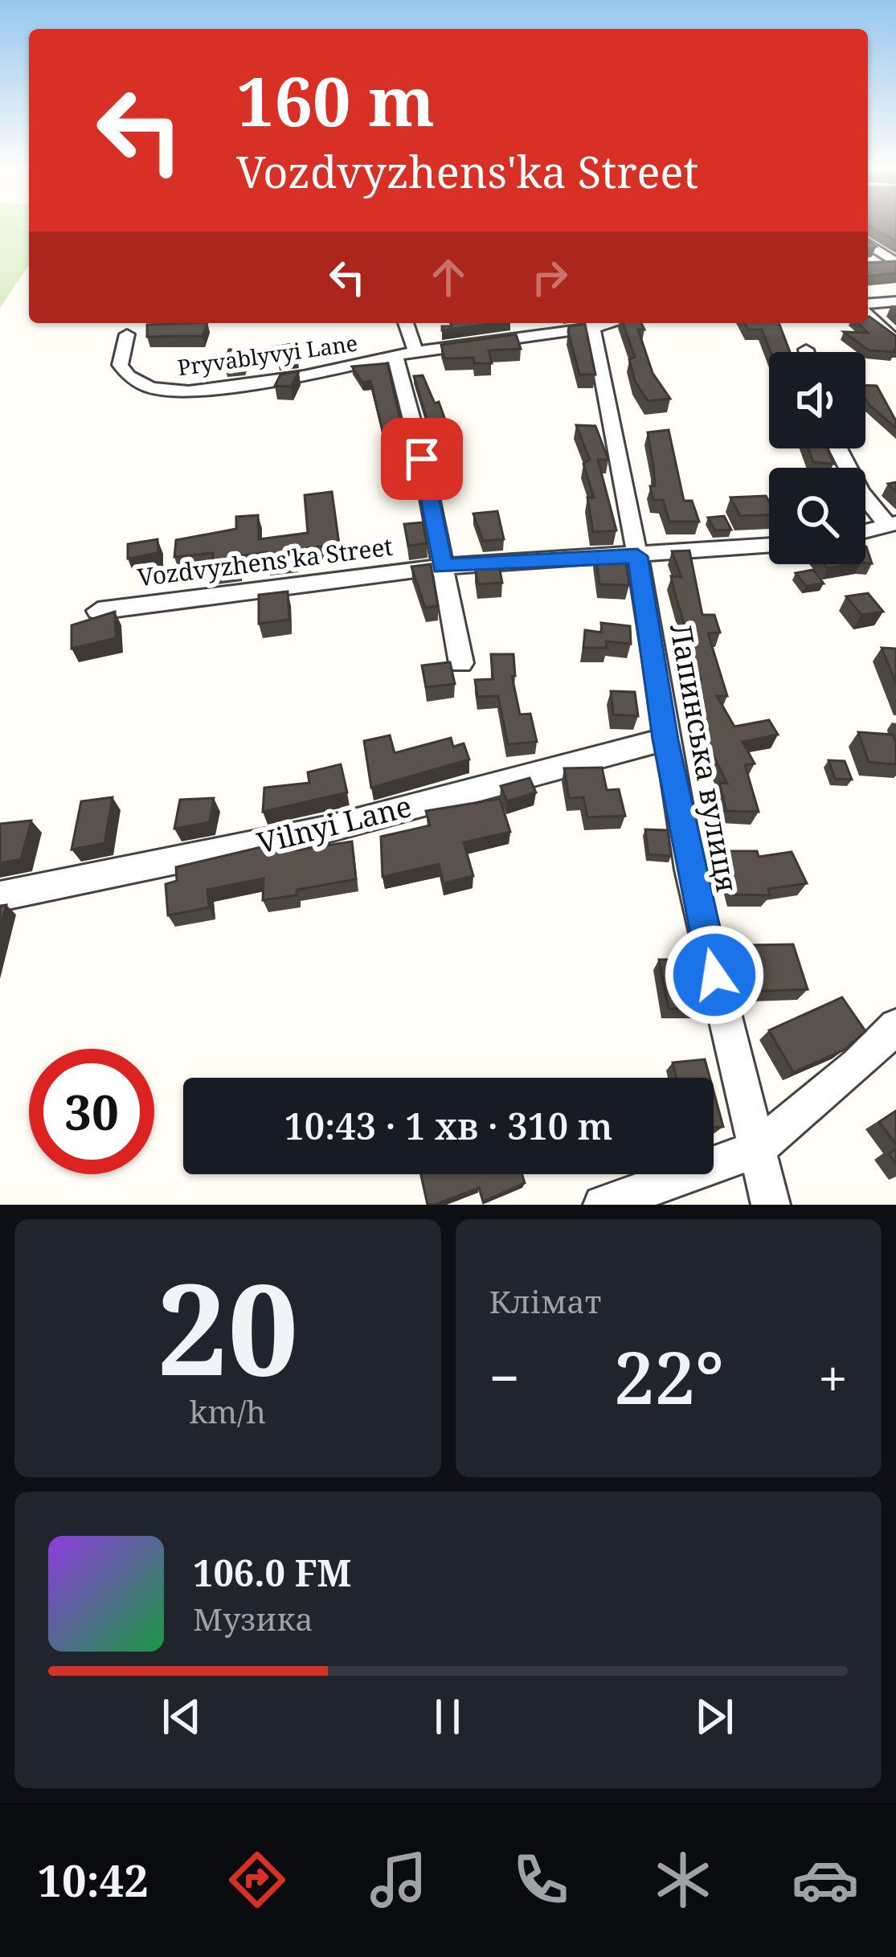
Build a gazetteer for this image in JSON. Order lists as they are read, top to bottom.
{
  "streets": {
    "street": [
      "Pryvablyvyi Lane",
      "Vozdvyzhens'ka Street",
      "Лапинська вулиця",
      "Vilnyi Lane"
    ]
  },
  "crossings": [
    ["Pryvablyvyi Lane", "Лапинська вулиця"],
    ["Vozdvyzhens'ka Street", "Лапинська вулиця"],
    ["Лапинська вулиця", "Vilnyi Lane"]
  ],
  "page": {
    "turn": ["160 m", "Vozdvyzhens'ka Street"],
    "limit": "30",
    "trip": "10:43 · 1 хв · 310 m",
    "tile": [
      ["20", "km/h"],
      "Клімат"
    ],
    "heat": ["−", "22°", "+"],
    "song": ["106.0 FM", "Музика"],
    "tabs": "10:42"
  }
}
